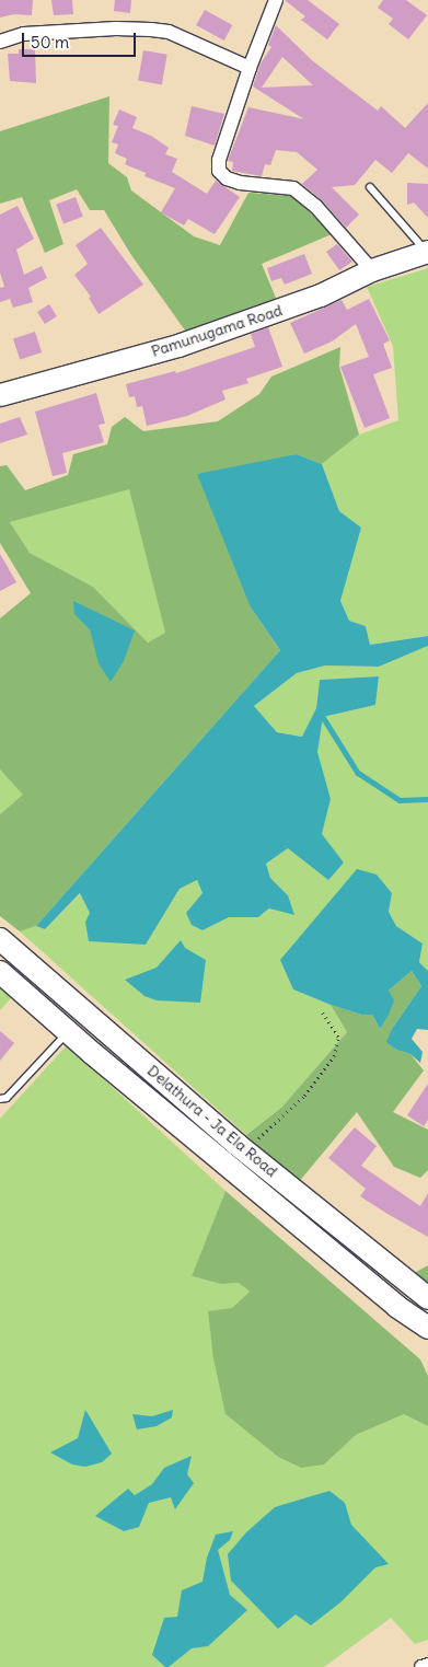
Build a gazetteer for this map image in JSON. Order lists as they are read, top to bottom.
{
  "streets": {
    "main road": ["Pamunugama Road", "Delathura - Ja Ela Road"]
  },
  "scale_bar": "50 m"
}
